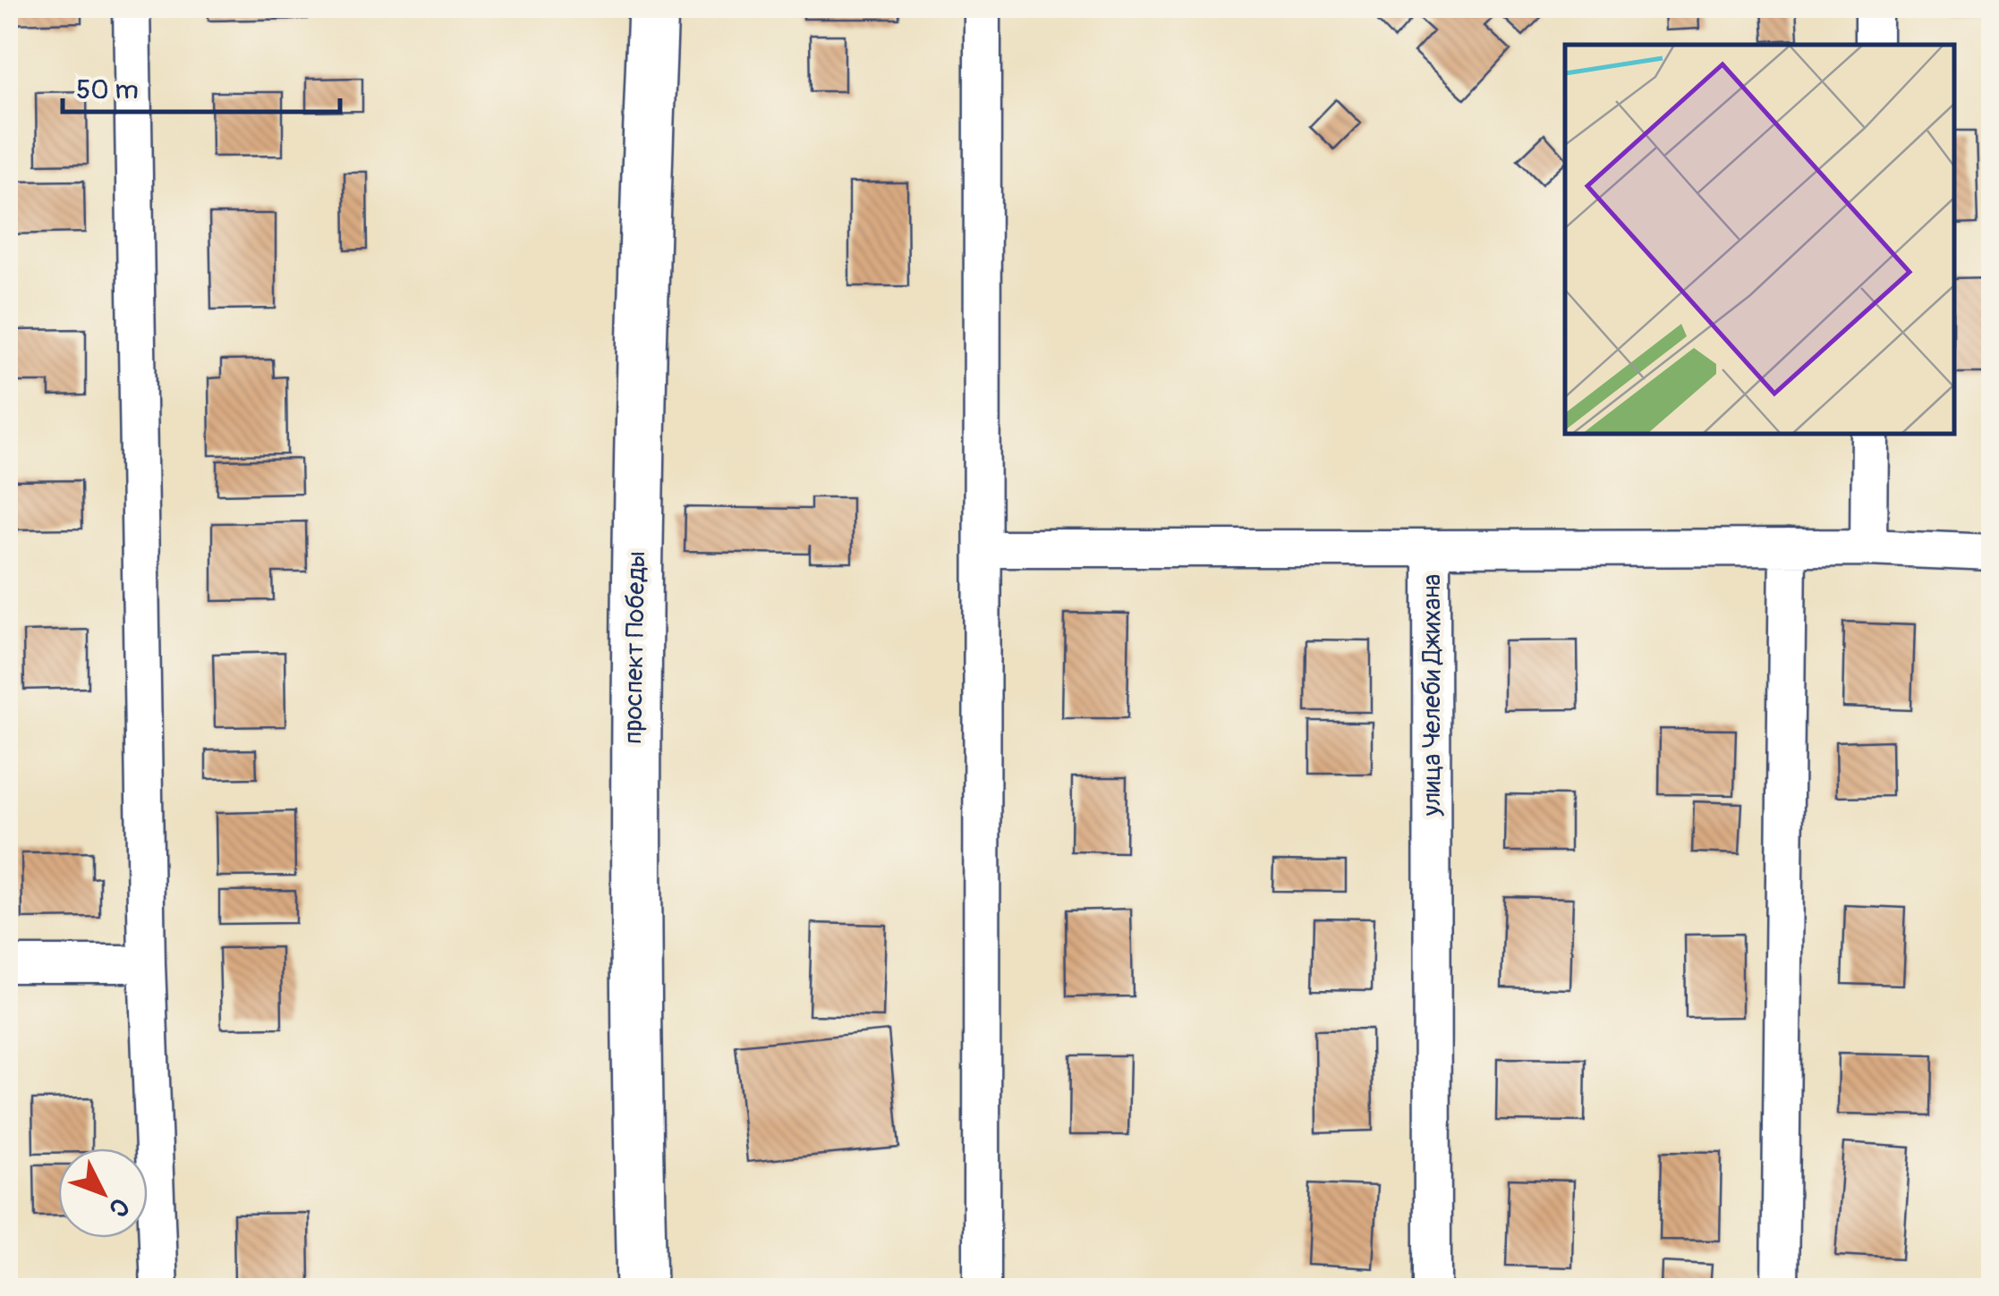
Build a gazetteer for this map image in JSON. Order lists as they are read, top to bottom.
{
  "streets": {
    "main road": ["проспект Победы"],
    "street": ["улица Челеби Джихана"]
  },
  "scale_bar": "50 m",
  "north": "bottom right"
}
